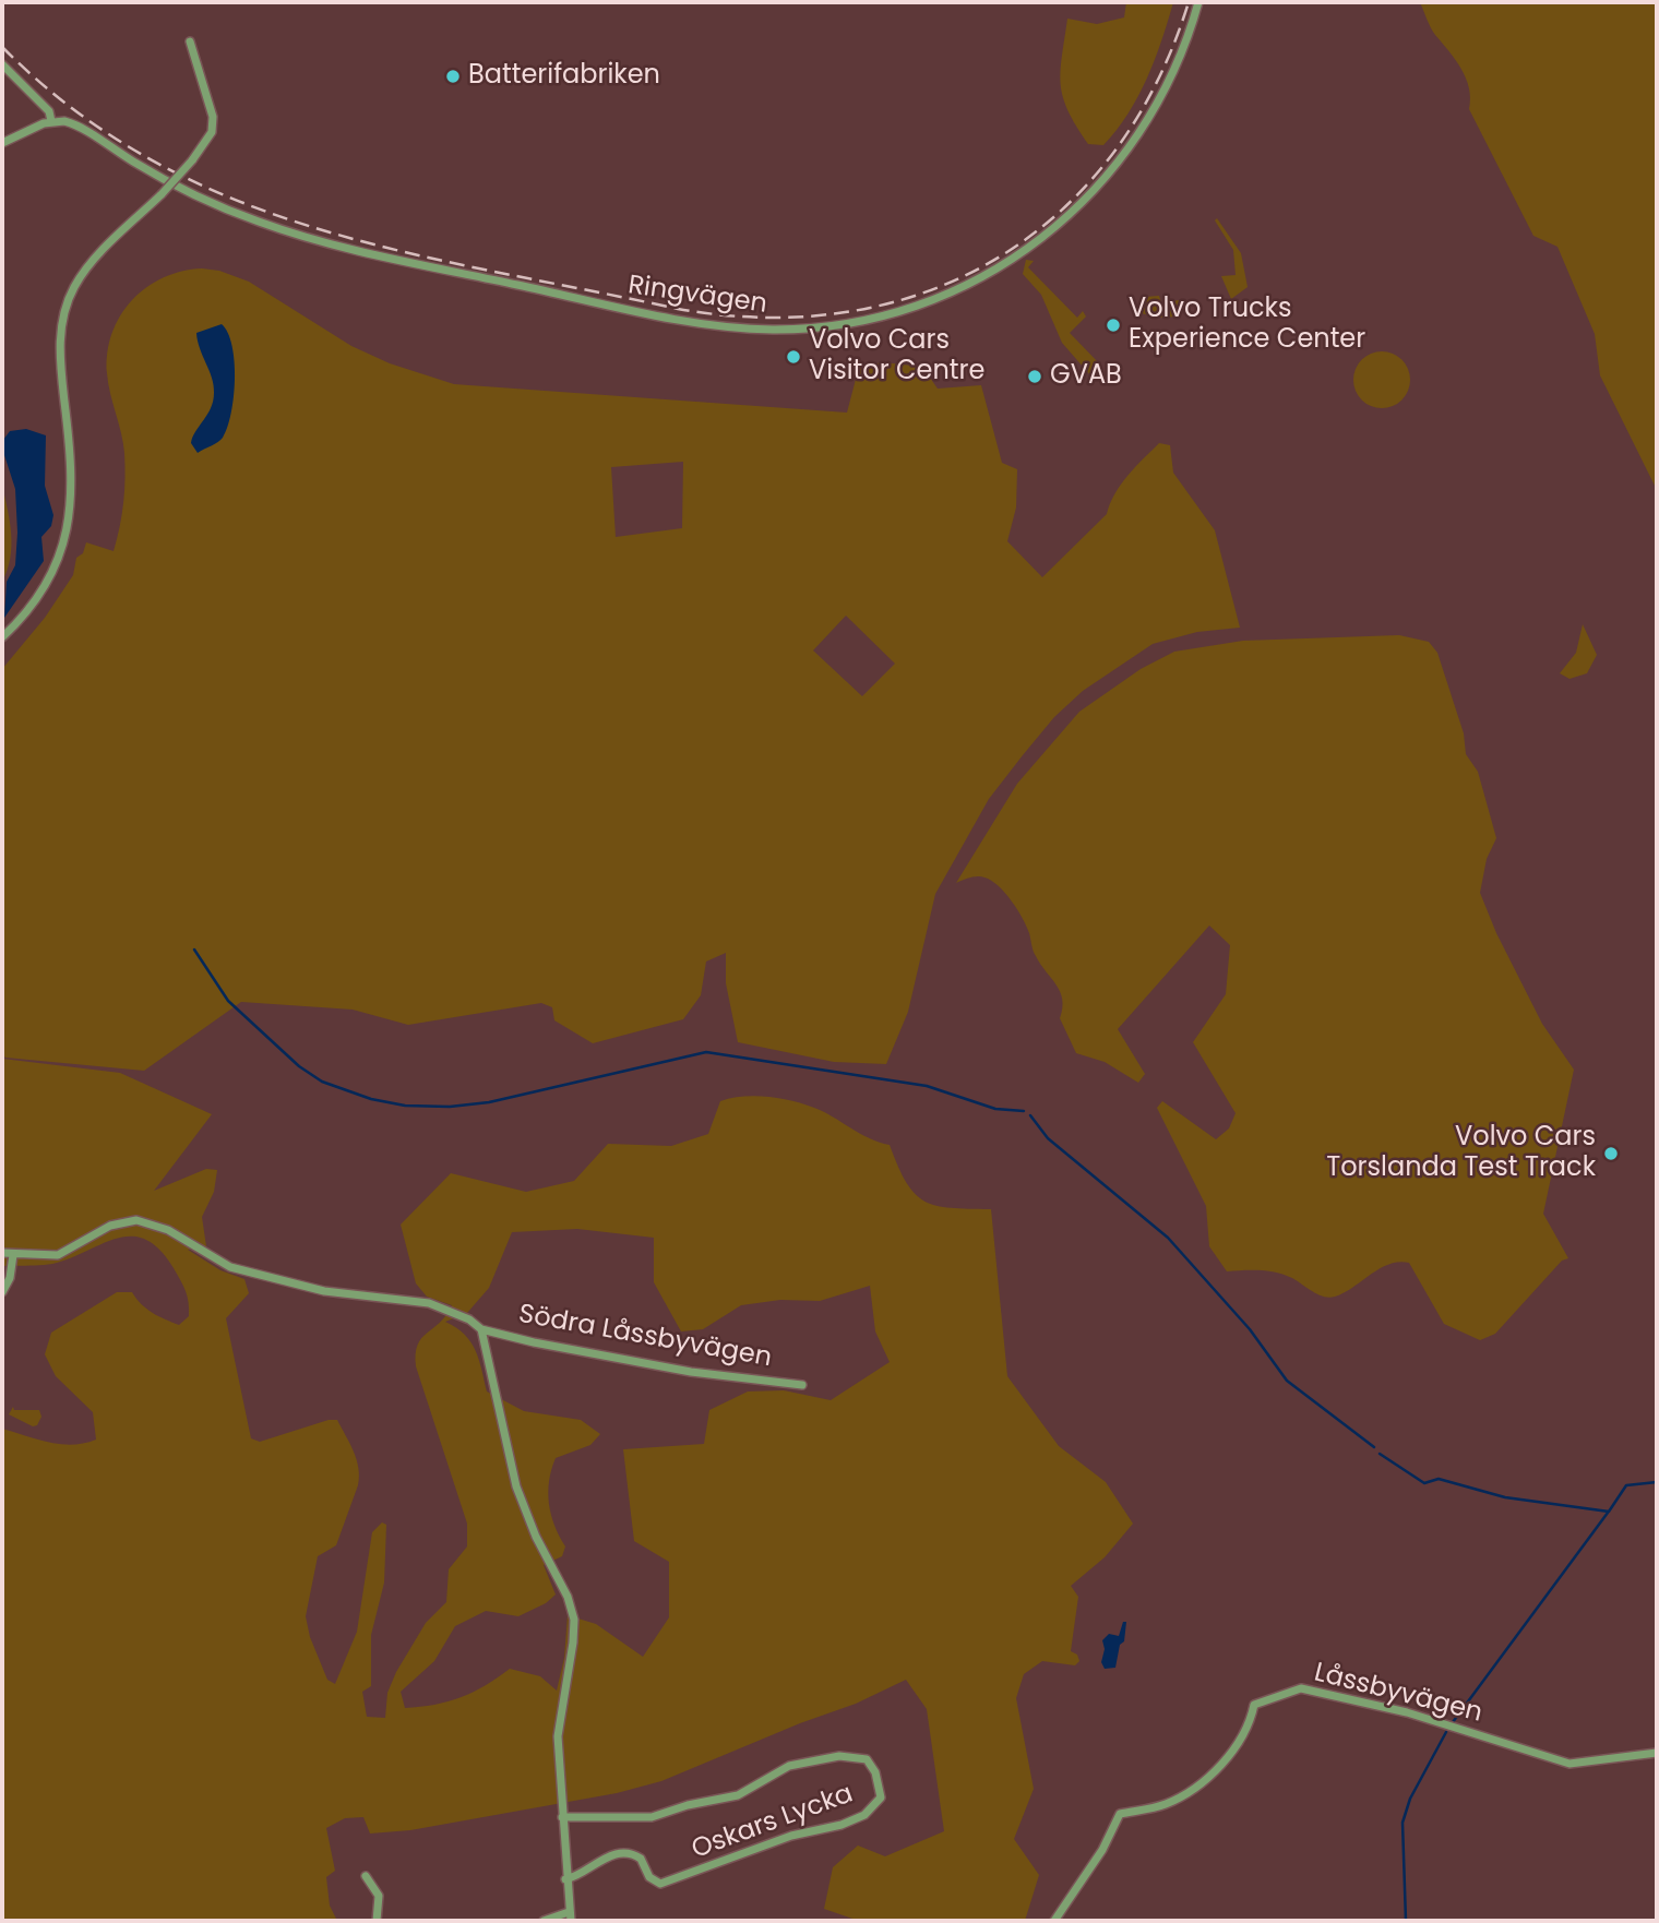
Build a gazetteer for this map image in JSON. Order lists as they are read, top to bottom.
{
  "streets": {
    "street": [
      "Ringvägen",
      "Södra Låssbyvägen",
      "Låssbyvägen",
      "Oskars Lycka"
    ]
  },
  "places": [
    "Batterifabriken",
    "Volvo Trucks Experience Center",
    "Volvo Cars Visitor Centre",
    "GVAB",
    "Volvo Cars Torslanda Test Track"
  ]
}
